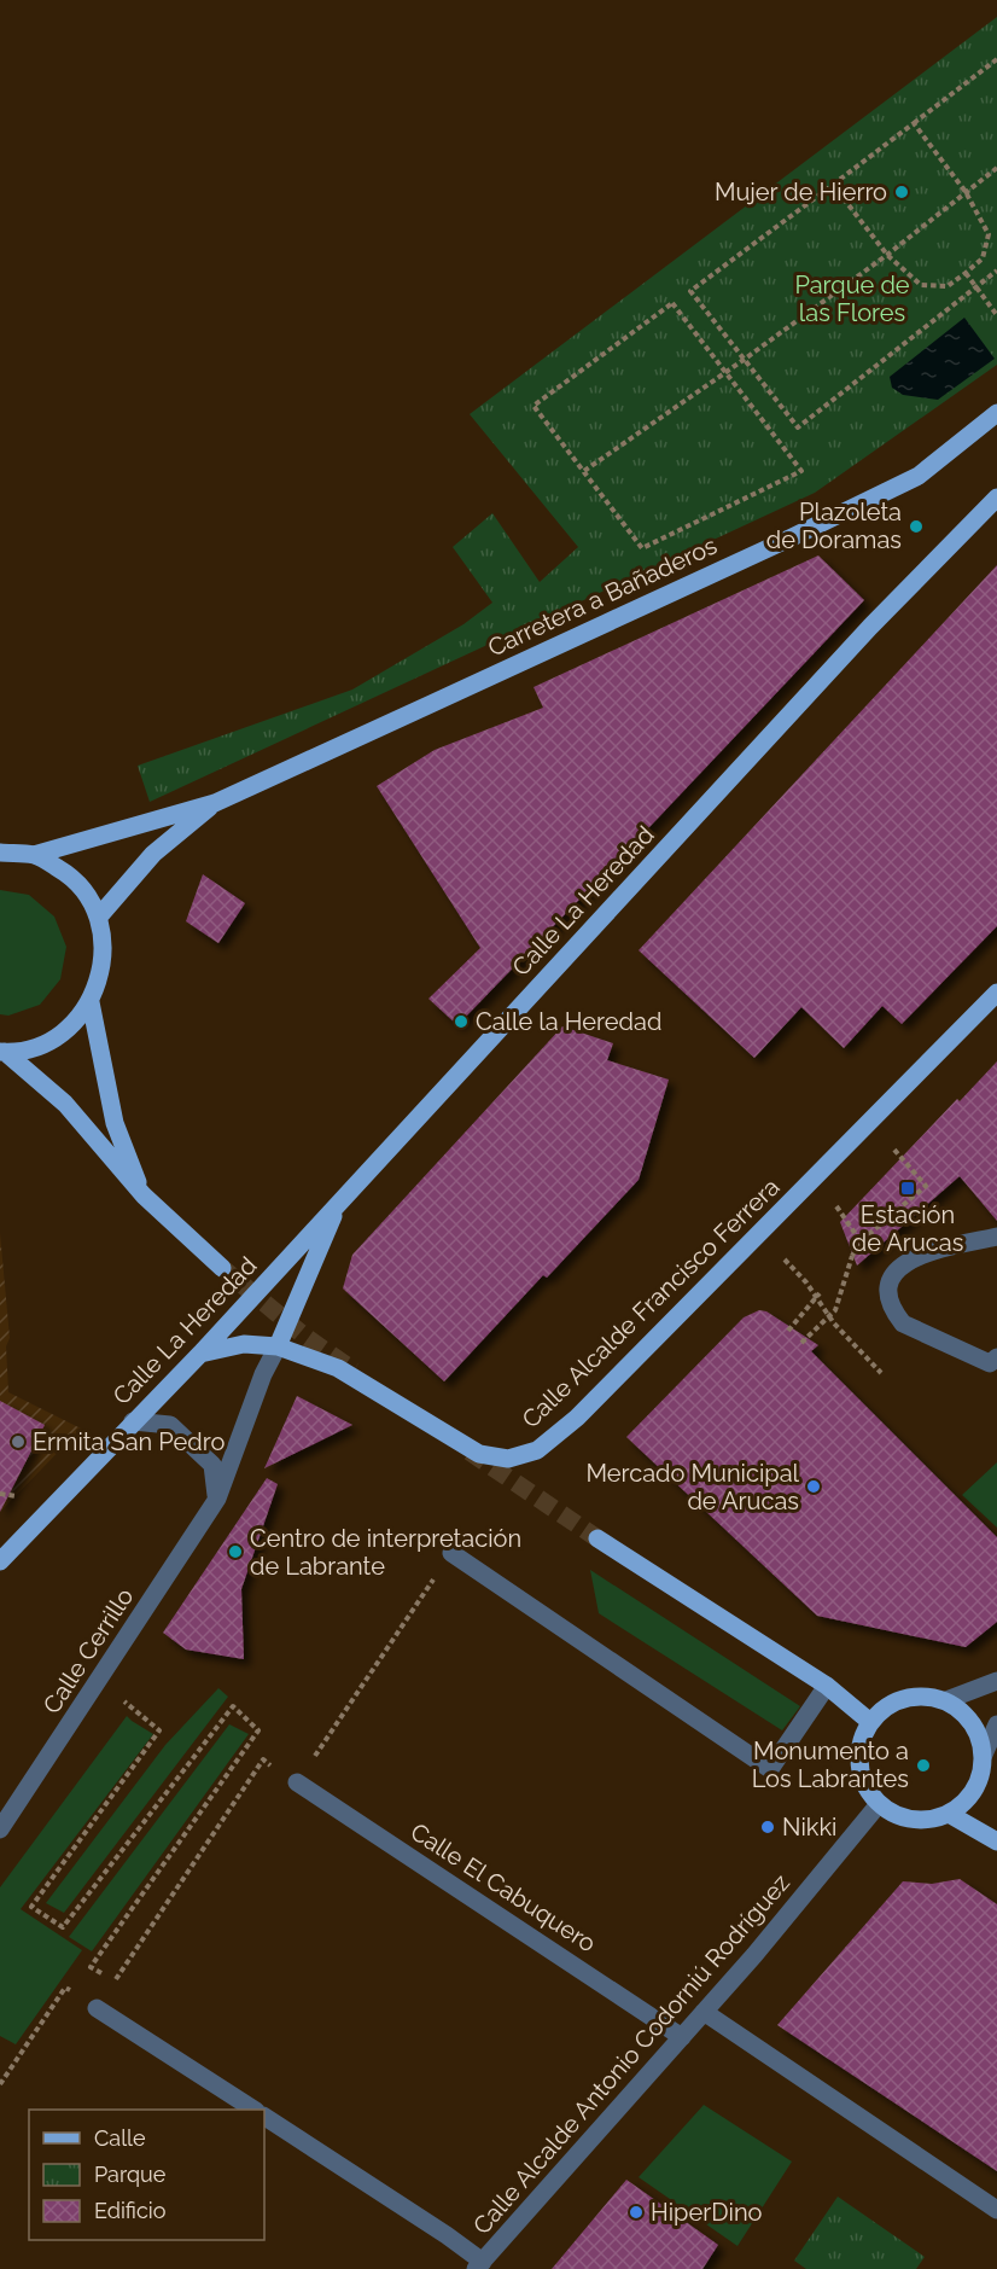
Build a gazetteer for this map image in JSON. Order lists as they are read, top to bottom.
{
  "streets": {
    "main road": ["Carretera a Bañaderos", "Calle La Heredad", "Calle Alcalde Francisco Ferrera"],
    "street": ["Calle Cerrillo", "Calle El Cabuquero", "Calle Alcalde Antonio Codorniú Rodríguez"]
  },
  "crossings": [
    ["Calle La Heredad", "Calle Alcalde Francisco Ferrera"],
    ["Calle Alcalde Francisco Ferrera", "Calle Cerrillo"],
    ["Calle El Cabuquero", "Calle Alcalde Antonio Codorniú Rodríguez"]
  ],
  "parks": ["Parque de las Flores"],
  "places": {
    "other": [
      "Mujer de Hierro",
      "Plazoleta de Doramas",
      "Calle la Heredad",
      "Ermita San Pedro",
      "Mercado Municipal de Arucas",
      "Centro de interpretación de Labrante",
      "Monumento a Los Labrantes",
      "Nikki",
      "HiperDino"
    ],
    "transit": ["Estación de Arucas"]
  },
  "legend": ["Calle", "Parque", "Edificio"]
}
